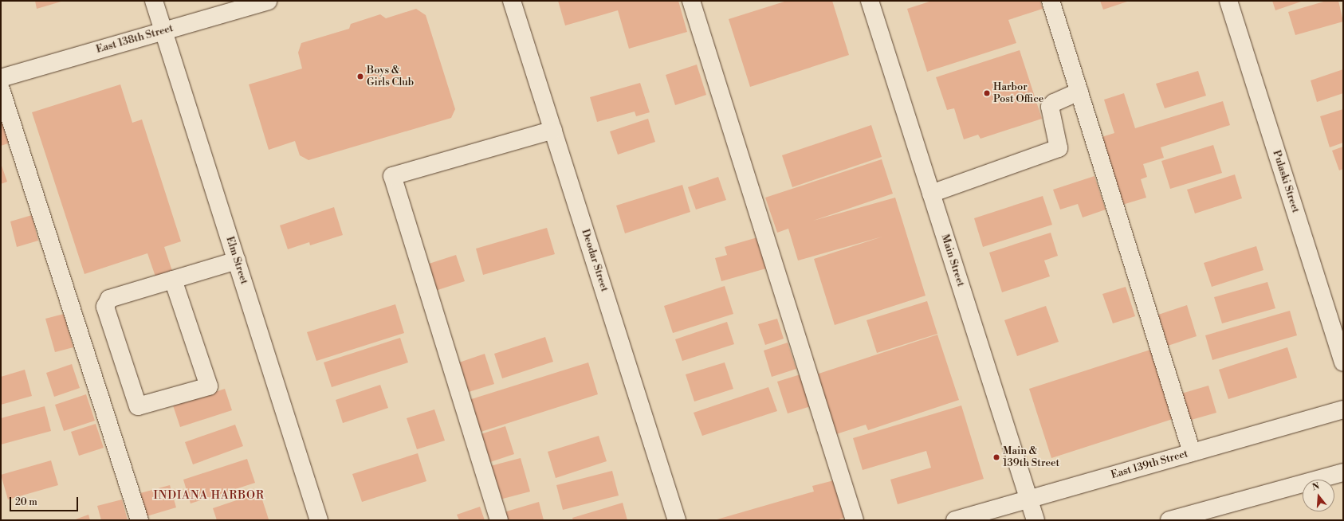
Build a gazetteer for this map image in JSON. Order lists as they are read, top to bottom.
{
  "streets": {
    "street": [
      "East 138th Street",
      "Pulaski Street",
      "Elm Street",
      "Deodar Street",
      "Main Street",
      "East 139th Street"
    ]
  },
  "crossings": [
    ["East 138th Street", "Elm Street"],
    ["Main Street", "East 139th Street"]
  ],
  "districts": ["INDIANA HARBOR"],
  "places": ["Boys & Girls Club", "Harbor Post Office", "Main & 139th Street"],
  "scale_bar": "20 m",
  "north": "top"
}
